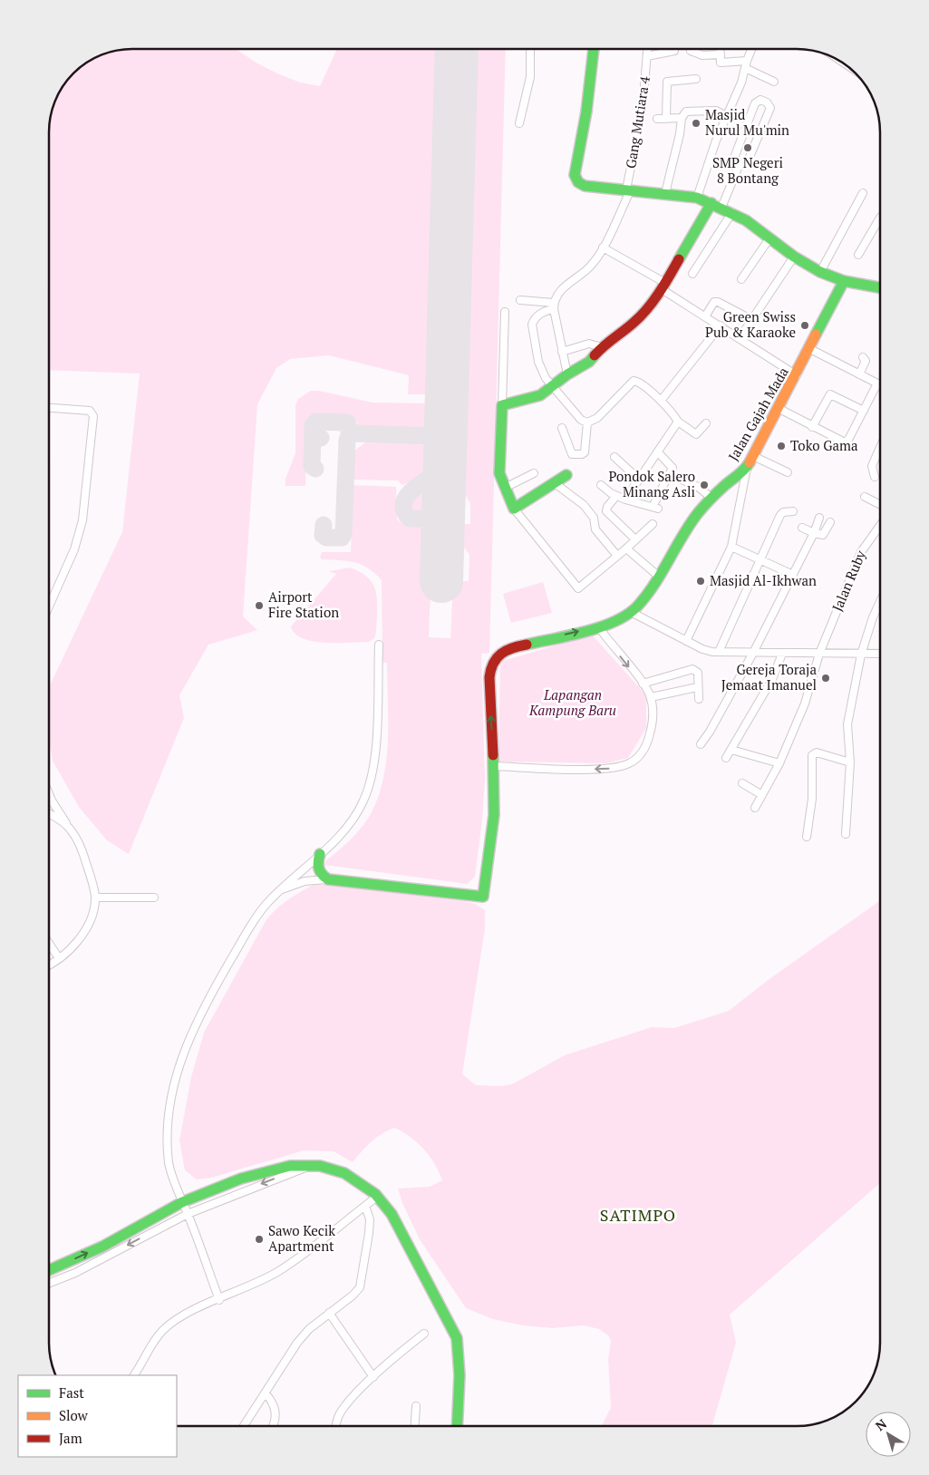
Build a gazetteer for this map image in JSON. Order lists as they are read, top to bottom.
{
  "streets": {
    "street": ["Gang Mutiara 4", "Jalan Gajah Mada", "Jalan Ruby"]
  },
  "districts": ["SATIMPO"],
  "parks": ["Lapangan Kampung Baru"],
  "places": [
    "Masjid Nurul Mu'min",
    "SMP Negeri 8 Bontang",
    "Green Swiss Pub & Karaoke",
    "Toko Gama",
    "Pondok Salero Minang Asli",
    "Masjid Al-Ikhwan",
    "Airport Fire Station",
    "Gereja Toraja Jemaat Imanuel",
    "Sawo Kecik Apartment"
  ],
  "legend": ["Fast", "Slow", "Jam"],
  "north": "top left"
}
